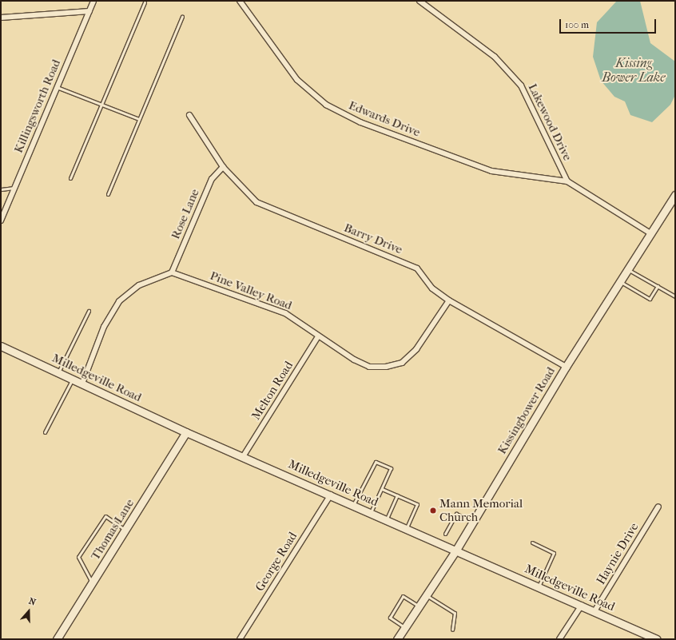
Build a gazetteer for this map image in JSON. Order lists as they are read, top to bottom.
{
  "streets": {
    "street": [
      "Killingsworth Road",
      "Edwards Drive",
      "Lakewood Drive",
      "Rose Lane",
      "Barry Drive",
      "Pine Valley Road",
      "Milledgeville Road",
      "Melton Road",
      "Kissingbower Road",
      "Thomas Lane",
      "Haynie Drive",
      "George Road"
    ]
  },
  "crossings": [
    ["Edwards Drive", "Lakewood Drive"],
    ["Rose Lane", "Barry Drive"],
    ["Rose Lane", "Pine Valley Road"],
    ["Barry Drive", "Pine Valley Road"],
    ["Barry Drive", "Kissingbower Road"],
    ["Pine Valley Road", "Melton Road"],
    ["Milledgeville Road", "Melton Road"],
    ["Milledgeville Road", "Kissingbower Road"],
    ["Milledgeville Road", "Thomas Lane"],
    ["Milledgeville Road", "Haynie Drive"],
    ["Milledgeville Road", "George Road"]
  ],
  "water": ["Kissing Bower Lake"],
  "places": ["Mann Memorial Church"],
  "scale_bar": "100 m",
  "north": "top"
}
